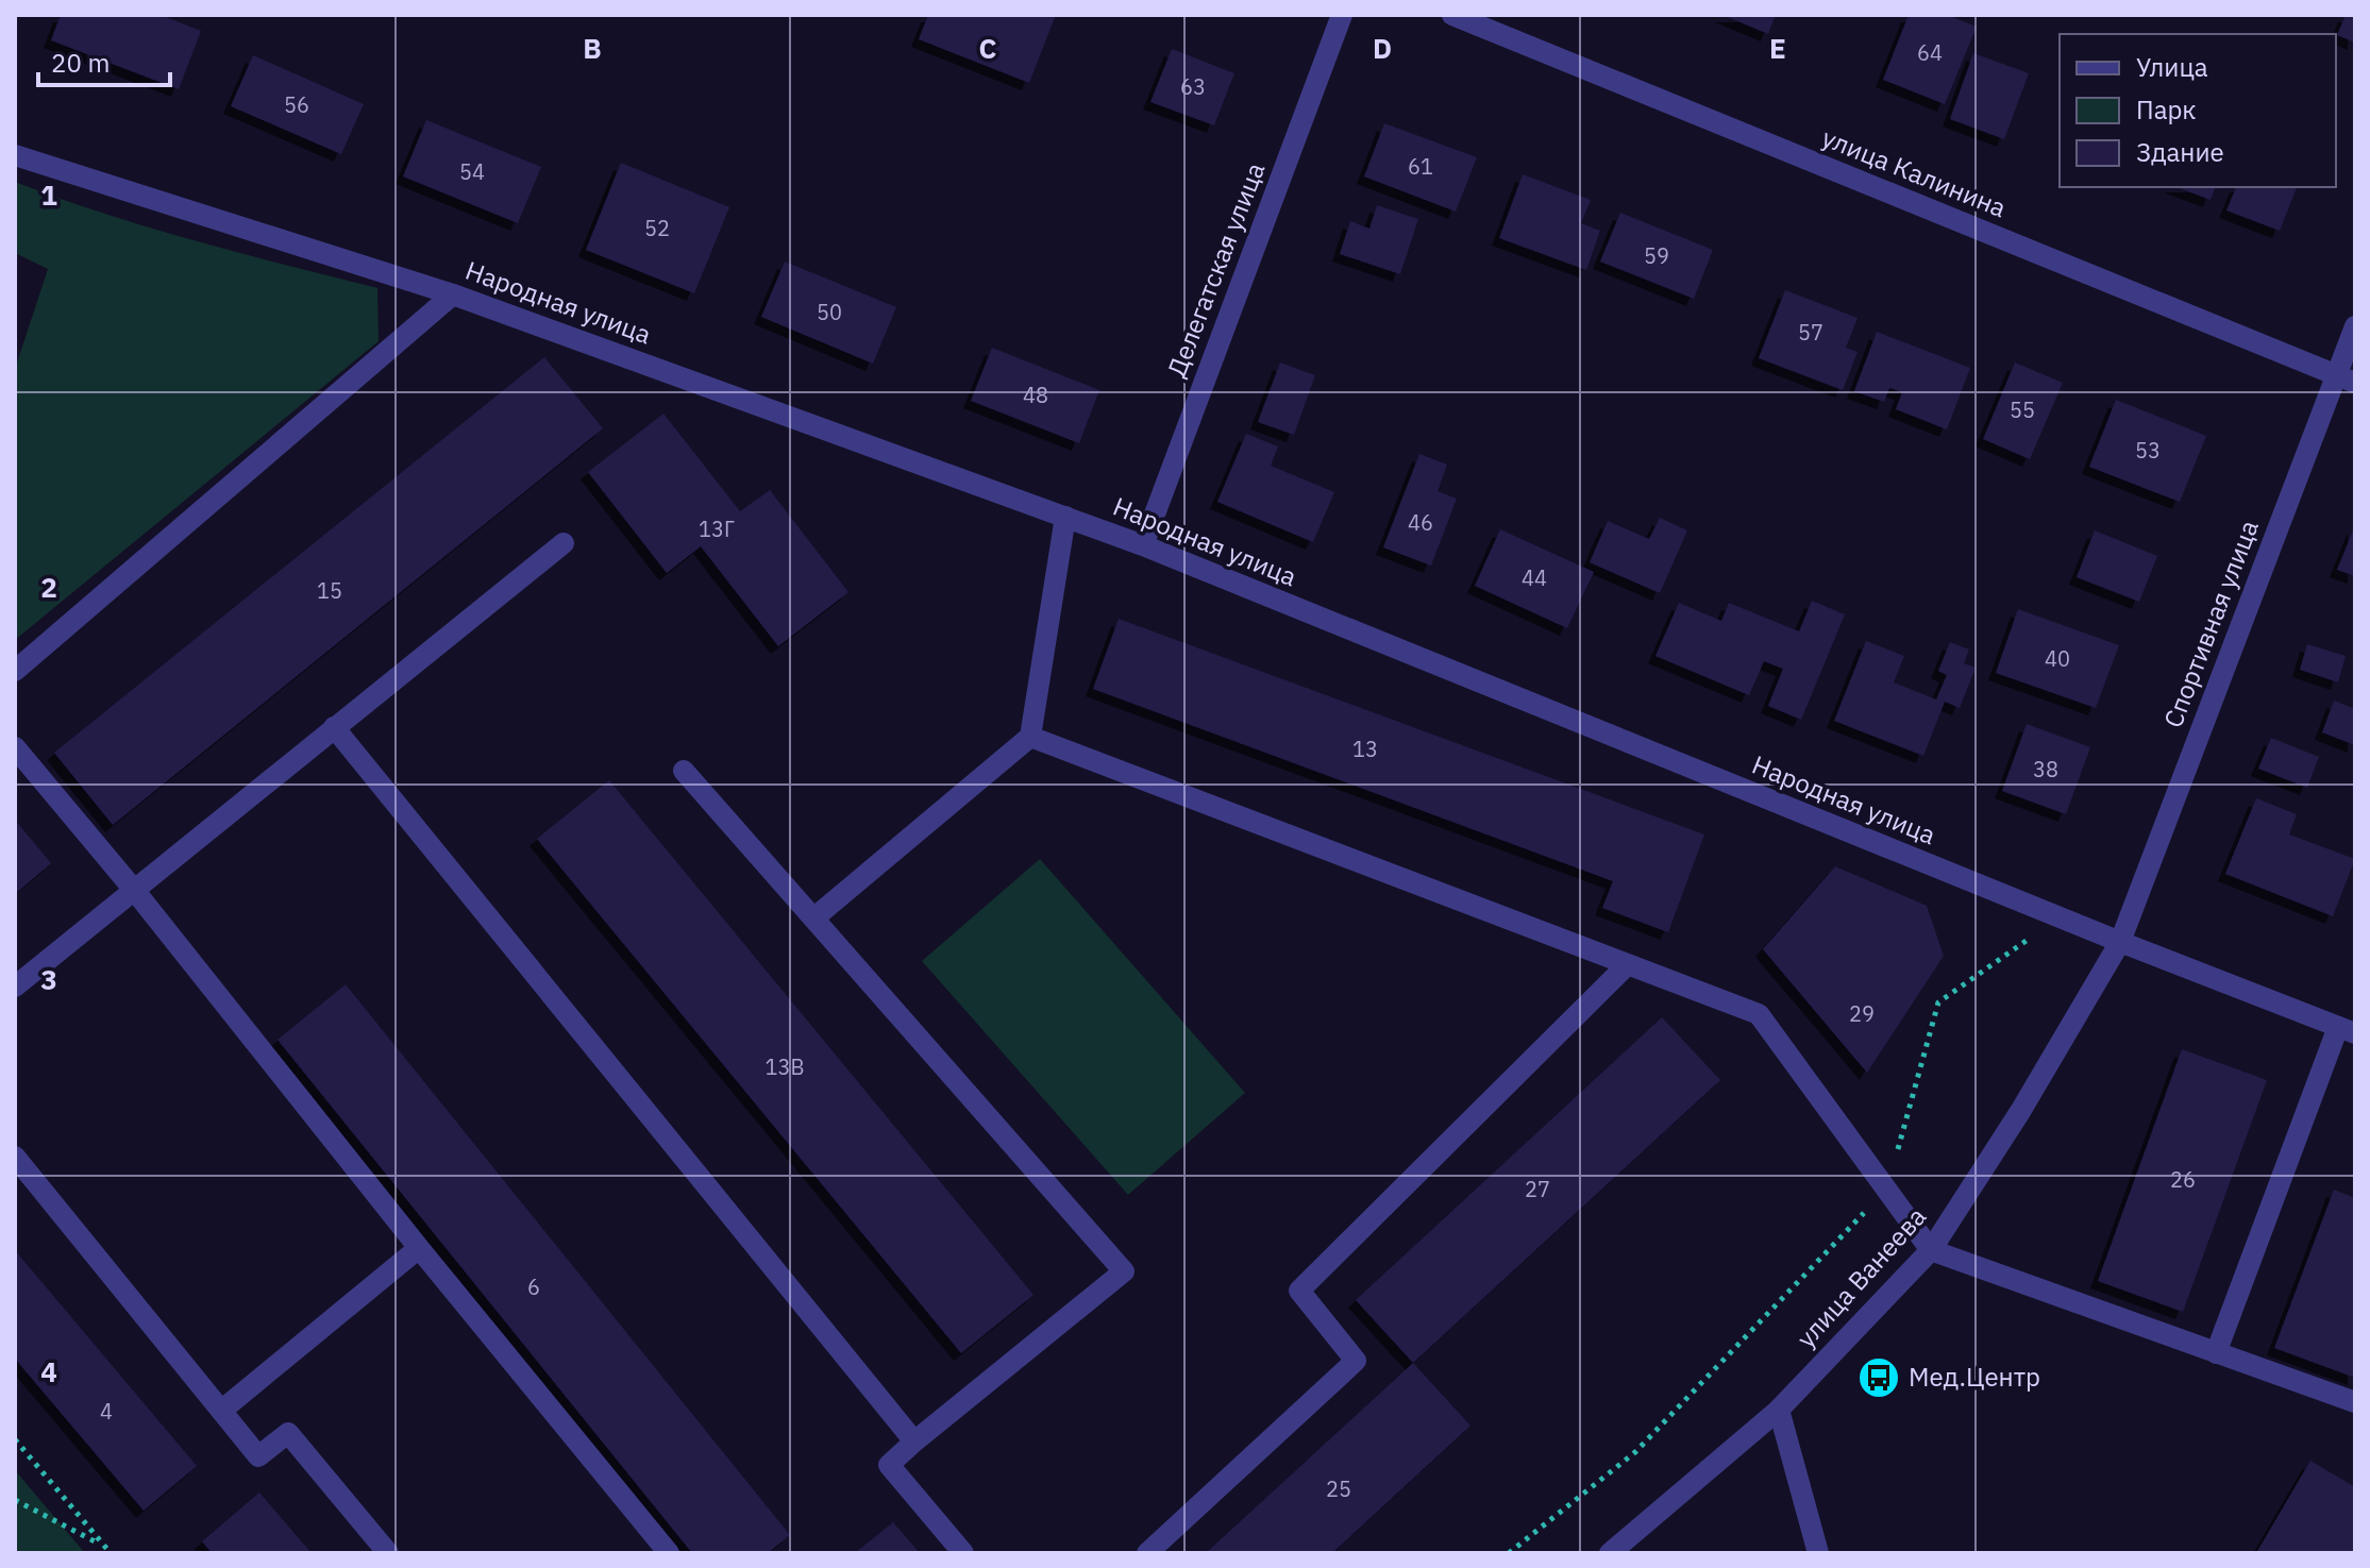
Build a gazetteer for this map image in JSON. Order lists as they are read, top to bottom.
{
  "streets": {
    "street": [
      "улица Калинина",
      "Делегатская улица",
      "Народная улица",
      "Спортивная улица",
      "улица Ванеева"
    ]
  },
  "crossings": [
    ["улица Калинина", "Спортивная улица"],
    ["Делегатская улица", "Народная улица"],
    ["Народная улица", "Спортивная улица"],
    ["Народная улица", "улица Ванеева"],
    ["Спортивная улица", "улица Ванеева"]
  ],
  "places": {
    "bus stop": ["Мед.Центр"]
  },
  "house_numbers": [
    "64",
    "63",
    "56",
    "61",
    "54",
    "52",
    "59",
    "50",
    "57",
    "48",
    "55",
    "53",
    "46",
    "13Г",
    "44",
    "15",
    "40",
    "13",
    "38",
    "29",
    "13В",
    "26",
    "27",
    "6",
    "4",
    "25"
  ],
  "legend": ["Улица", "Парк", "Здание"],
  "scale_bar": "20 m",
  "grid": {
    "columns": [
      "B",
      "C",
      "D",
      "E"
    ],
    "rows": [
      "1",
      "2",
      "3",
      "4"
    ]
  }
}
